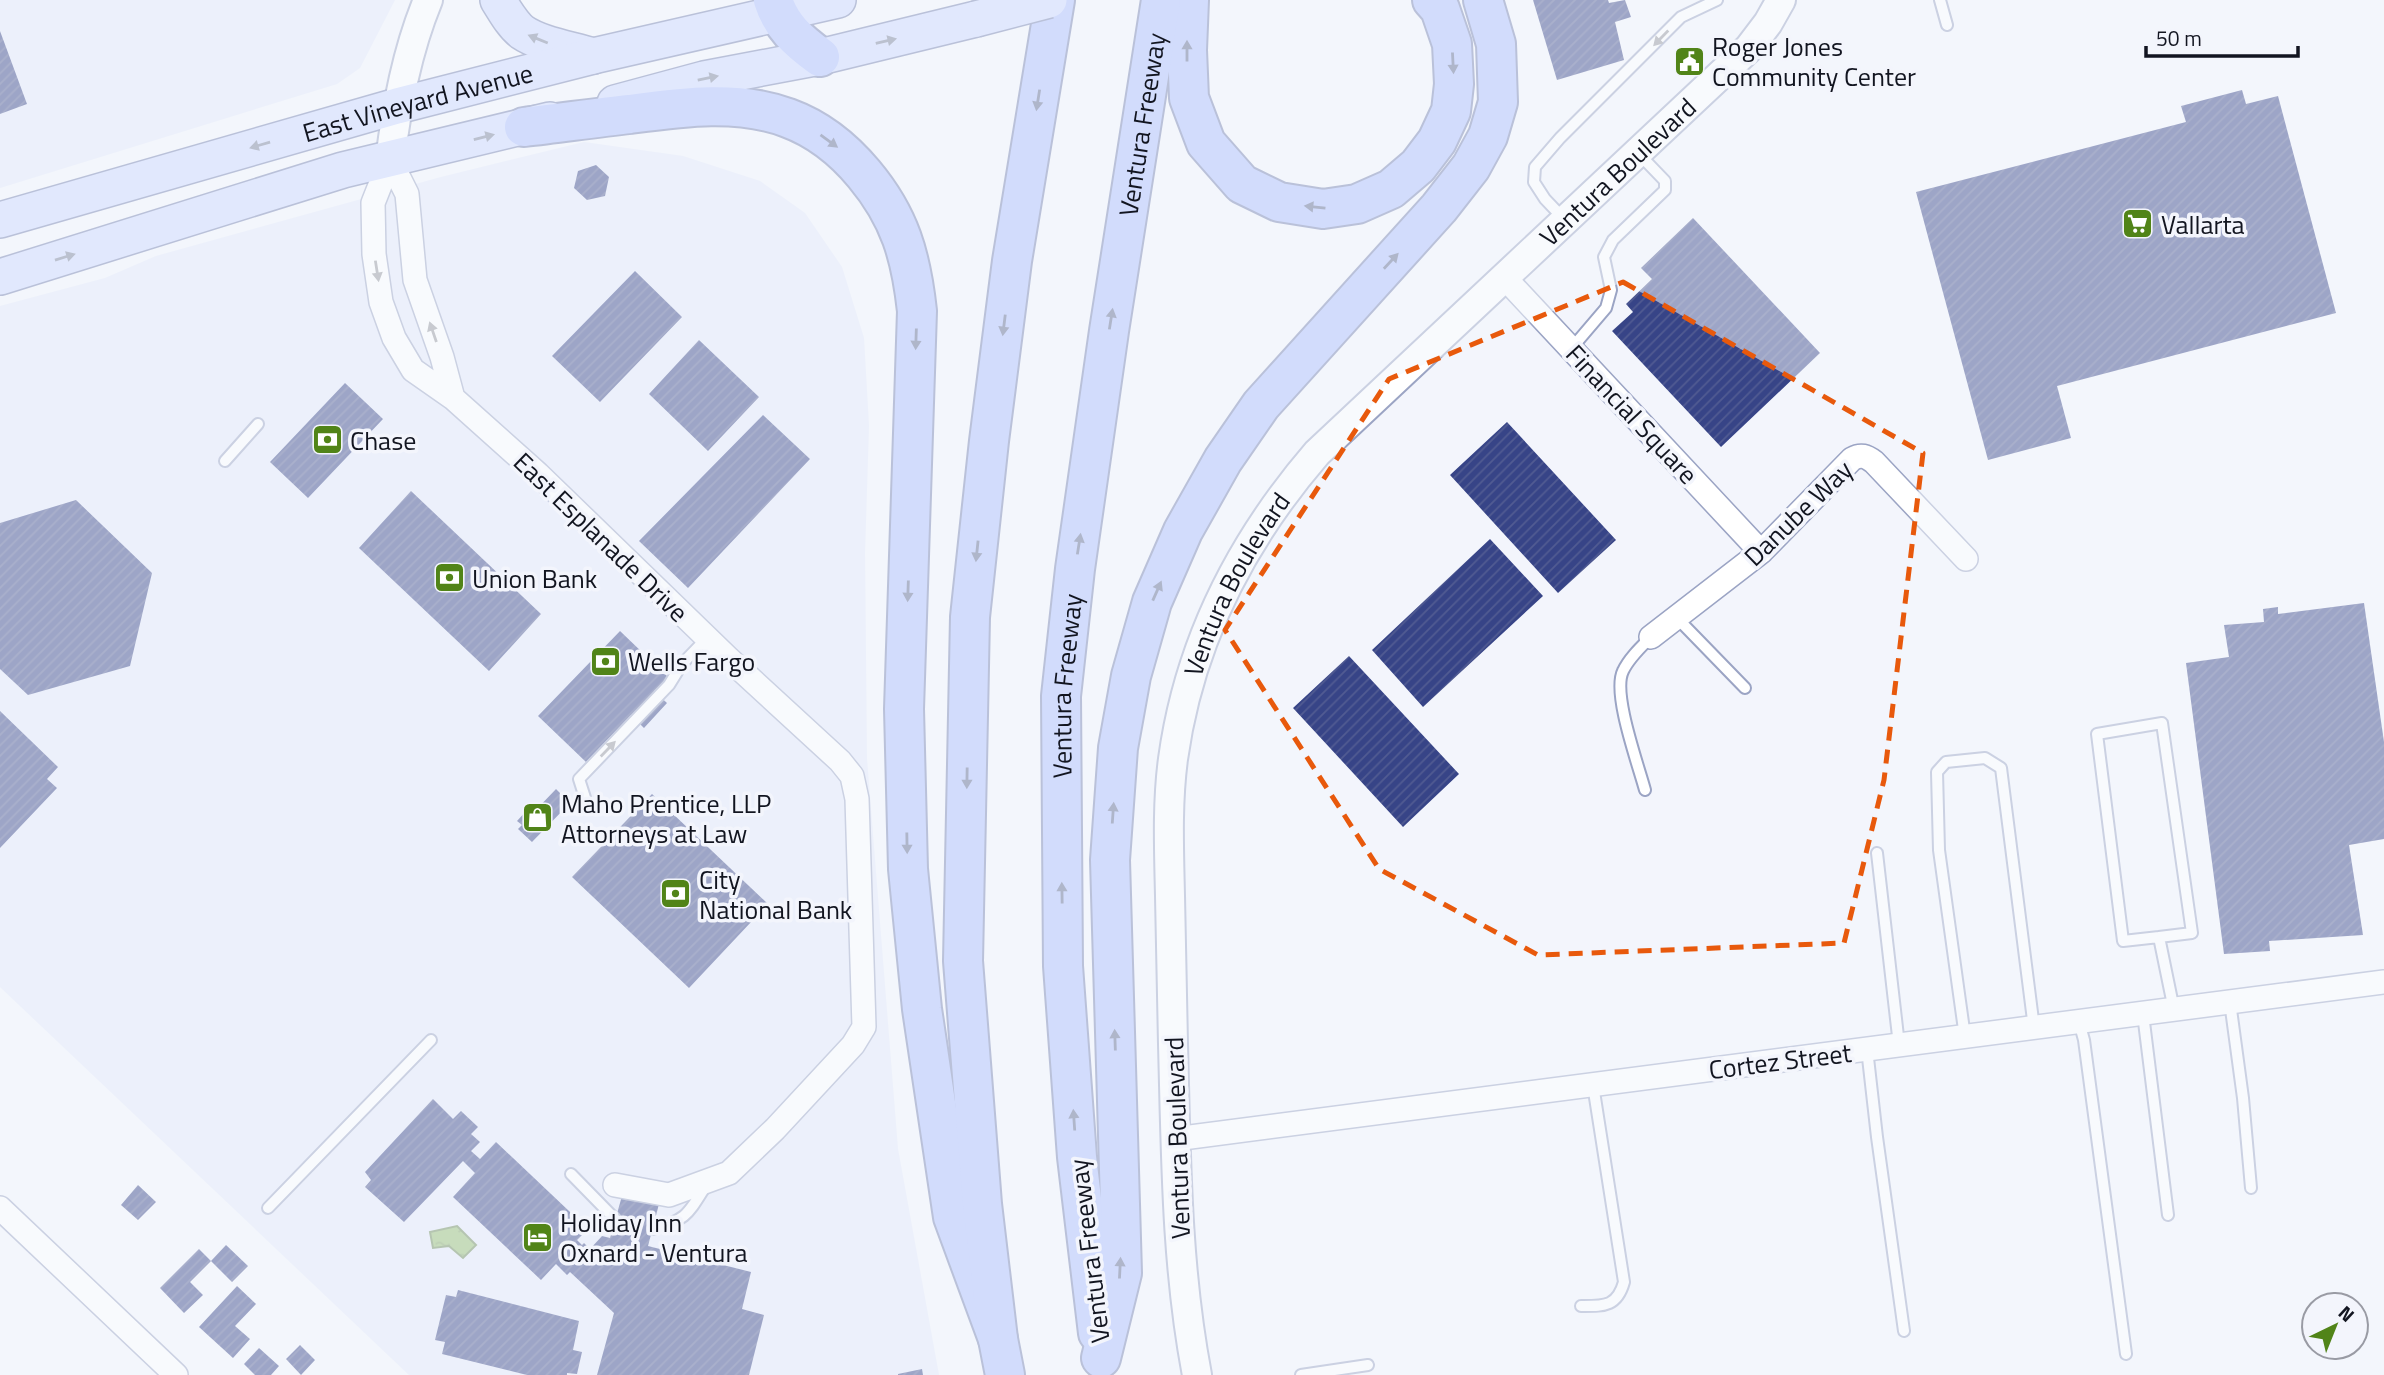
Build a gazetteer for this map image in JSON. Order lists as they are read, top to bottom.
{
  "streets": {
    "highway": ["Ventura Freeway"],
    "main road": ["East Vineyard Avenue"],
    "street": [
      "Ventura Boulevard",
      "Financial Square",
      "Danube Way",
      "East Esplanade Drive",
      "Cortez Street"
    ]
  },
  "crossings": [
    ["East Vineyard Avenue", "East Esplanade Drive"],
    ["Ventura Boulevard", "Financial Square"],
    ["Ventura Boulevard", "Cortez Street"],
    ["Financial Square", "Danube Way"]
  ],
  "places": {
    "public building": ["Roger Jones Community Center"],
    "supermarket": ["Vallarta"],
    "bank": [
      "Chase",
      "Union Bank",
      "Wells Fargo",
      "City National Bank"
    ],
    "shop": ["Maho Prentice, LLP Attorneys at Law"],
    "hotel": ["Holiday Inn Oxnard - Ventura"]
  },
  "scale_bar": "50 m",
  "north": "top right"
}
